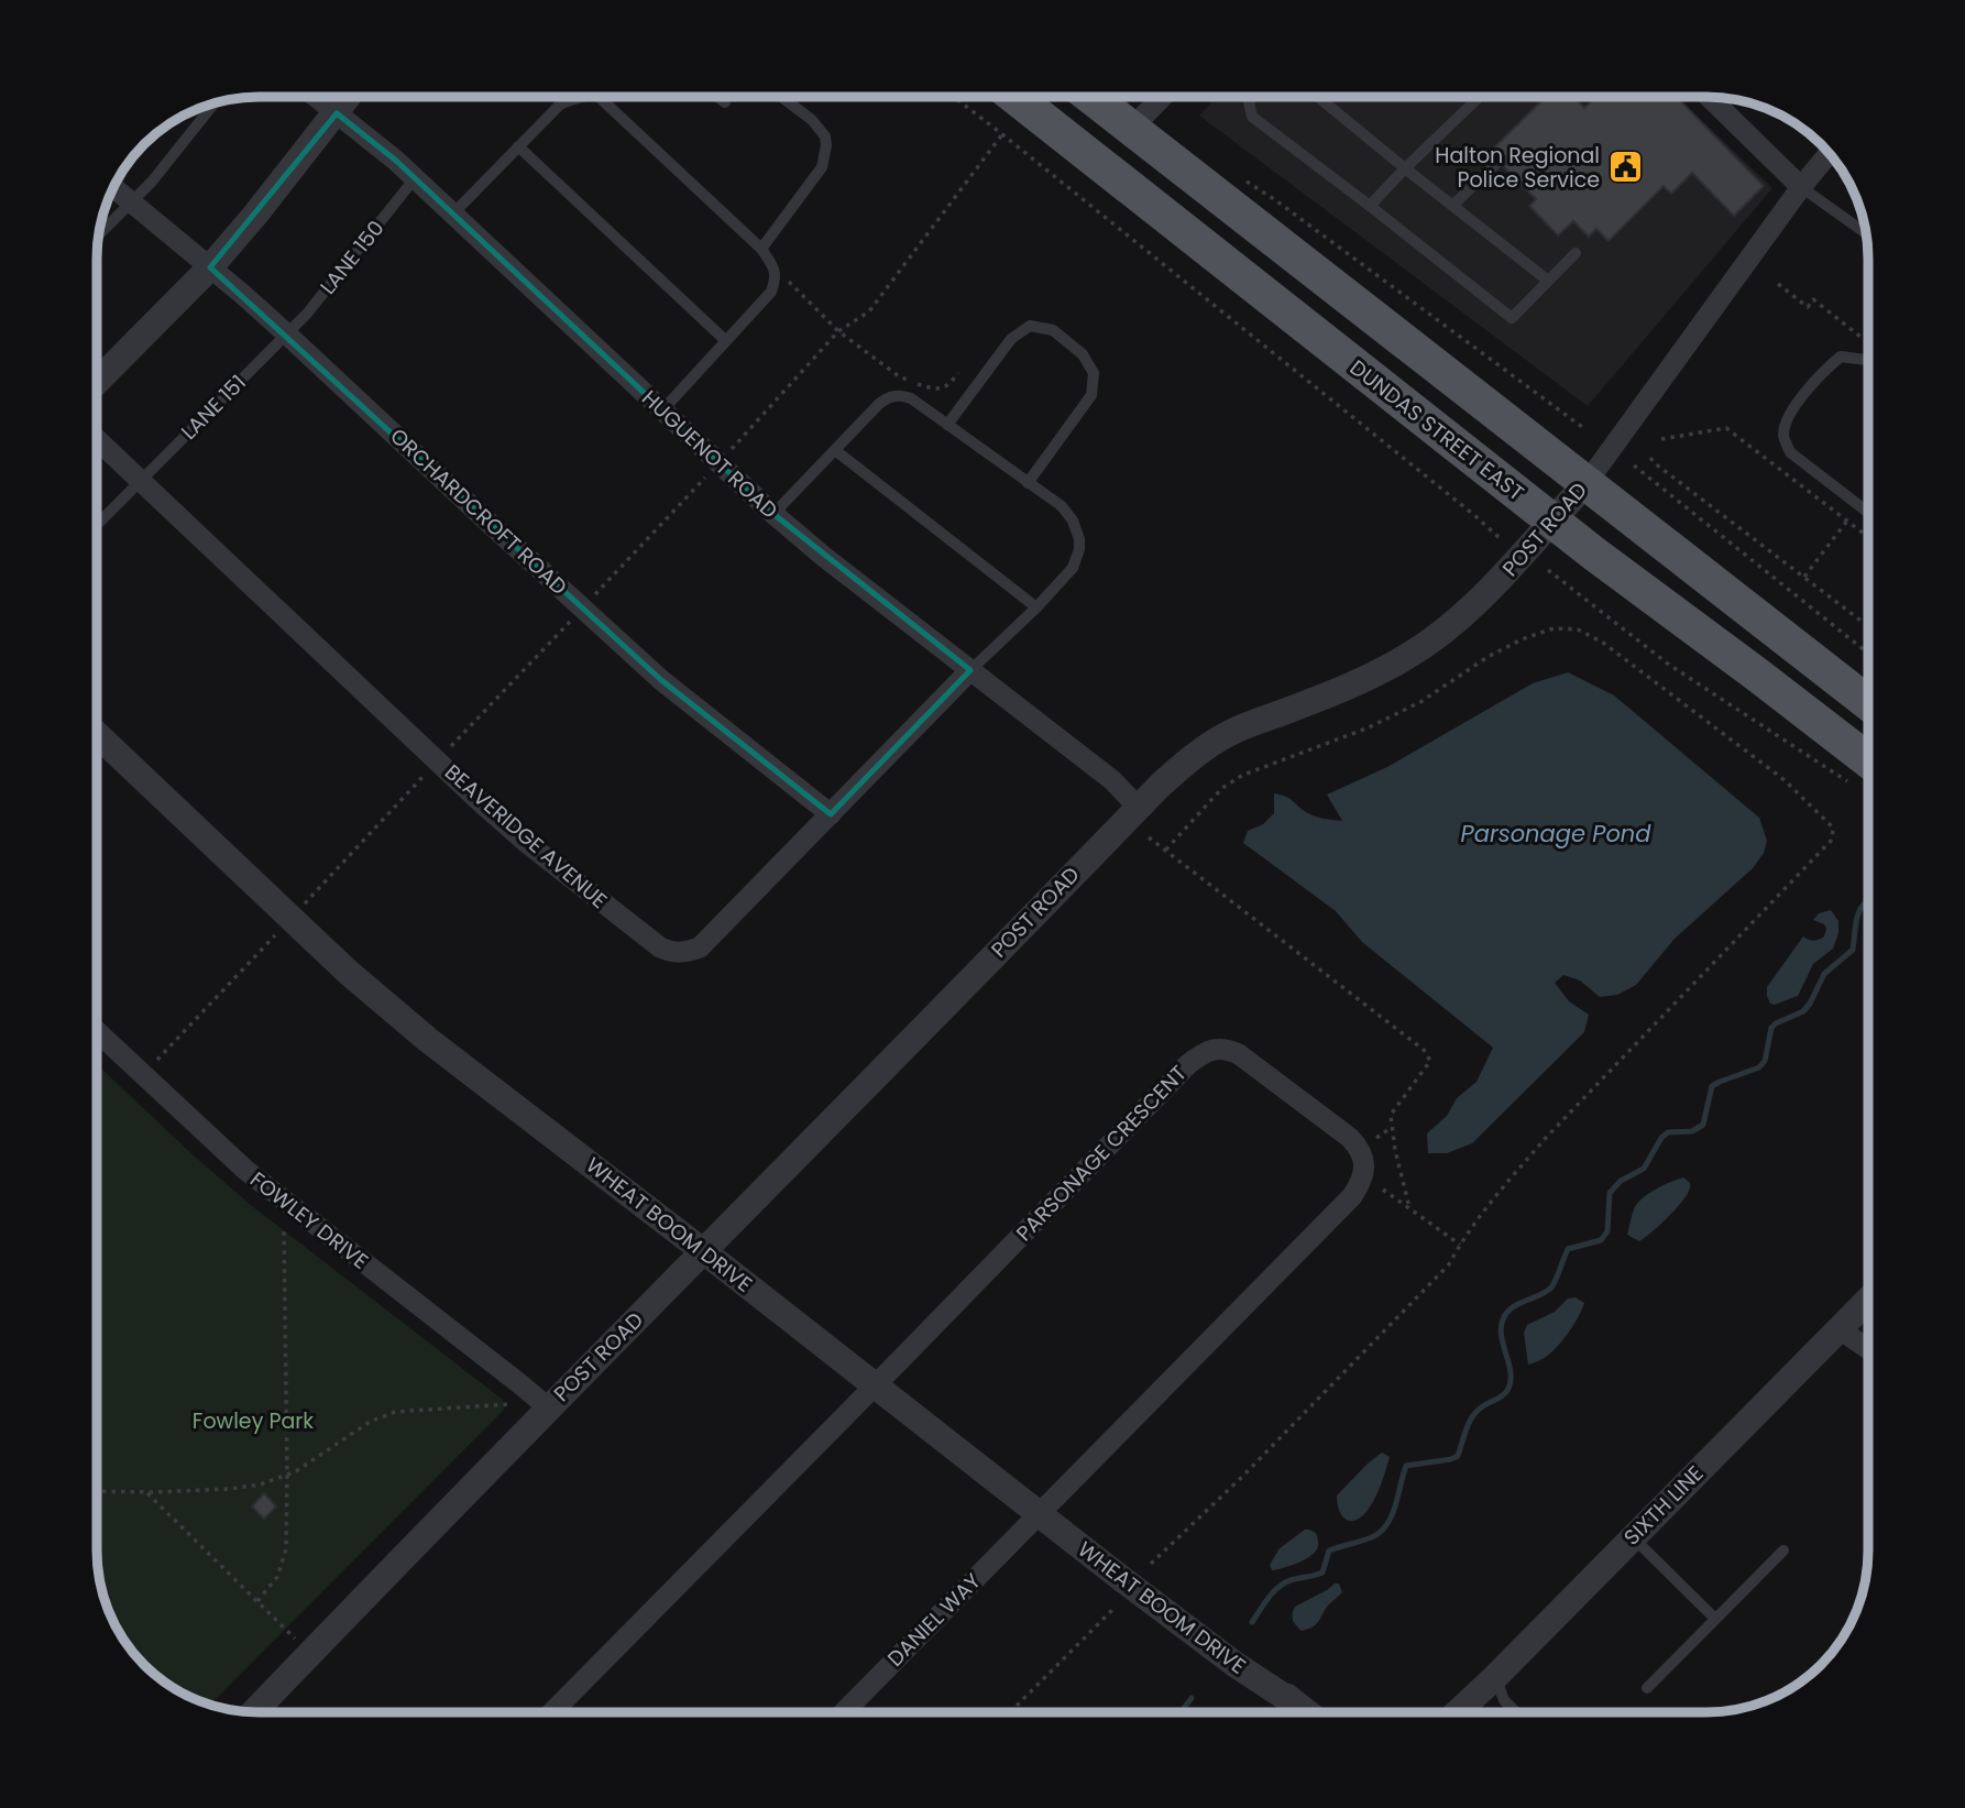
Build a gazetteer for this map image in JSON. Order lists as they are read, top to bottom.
{
  "streets": {
    "main road": ["DUNDAS STREET EAST"],
    "street": [
      "HUGUENOT ROAD",
      "ORCHARDCROFT ROAD",
      "POST ROAD",
      "BEAVERIDGE AVENUE",
      "PARSONAGE CRESCENT",
      "FOWLEY DRIVE",
      "WHEAT BOOM DRIVE",
      "SIXTH LINE",
      "DANIEL WAY"
    ],
    "lane": ["LANE 150", "LANE 151"]
  },
  "crossings": [
    ["LANE 150", "LANE 151"],
    ["LANE 150", "HUGUENOT ROAD"],
    ["LANE 150", "ORCHARDCROFT ROAD"],
    ["LANE 151", "ORCHARDCROFT ROAD"],
    ["LANE 151", "BEAVERIDGE AVENUE"],
    ["DUNDAS STREET EAST", "POST ROAD"],
    ["HUGUENOT ROAD", "POST ROAD"],
    ["HUGUENOT ROAD", "BEAVERIDGE AVENUE"],
    ["ORCHARDCROFT ROAD", "BEAVERIDGE AVENUE"],
    ["POST ROAD", "FOWLEY DRIVE"],
    ["POST ROAD", "WHEAT BOOM DRIVE"],
    ["PARSONAGE CRESCENT", "WHEAT BOOM DRIVE"],
    ["PARSONAGE CRESCENT", "DANIEL WAY"],
    ["WHEAT BOOM DRIVE", "DANIEL WAY"]
  ],
  "water": ["Parsonage Pond"],
  "parks": ["Fowley Park"],
  "places": {
    "public building": ["Halton Regional Police Service"]
  }
}
